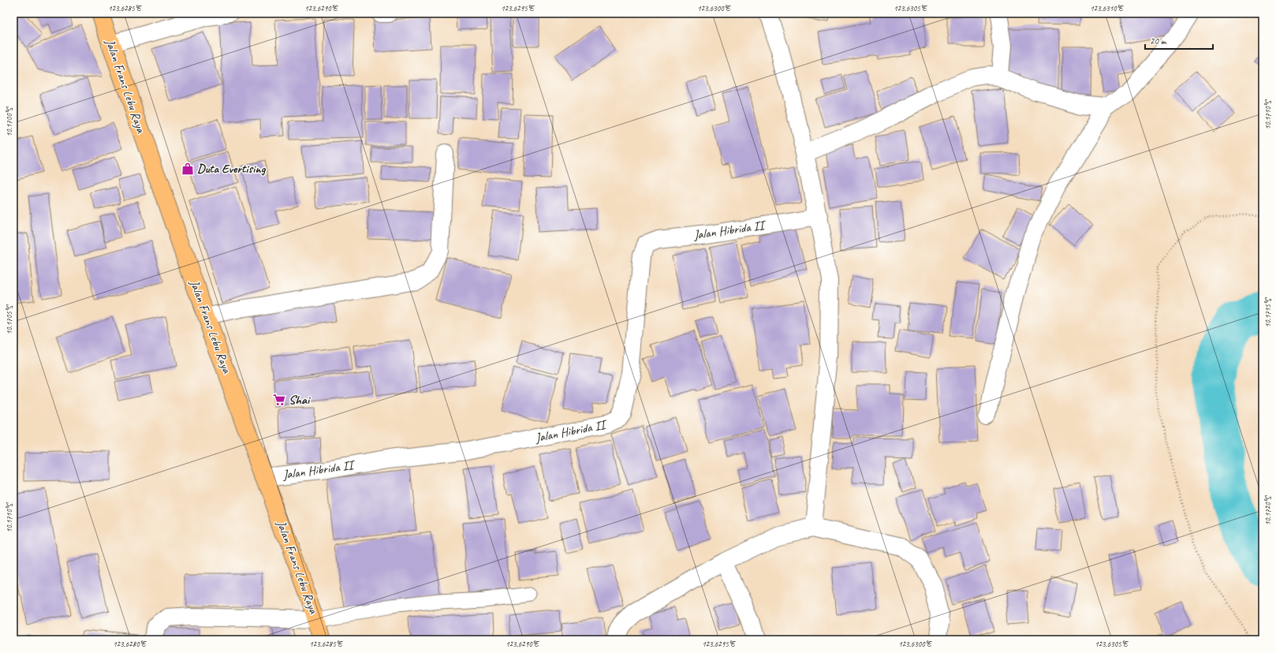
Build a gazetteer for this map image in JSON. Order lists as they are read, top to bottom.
{
  "streets": {
    "main road": ["Jalan Frans Lebu Raya"],
    "street": ["Jalan Hibrida II"]
  },
  "crossings": [
    ["Jalan Frans Lebu Raya", "Jalan Hibrida II"]
  ],
  "places": {
    "shop": ["Duta Evertising"],
    "supermarket": ["Shai"]
  },
  "scale_bar": "20 m",
  "coordinates": [
    "123.6285°E",
    "123.6290°E",
    "123.6295°E",
    "123.6300°E",
    "123.6305°E",
    "123.6310°E",
    "10.1710°S",
    "10.1700°S",
    "10.1715°S",
    "10.1705°S",
    "10.1720°S",
    "123.6280°E"
  ]
}
